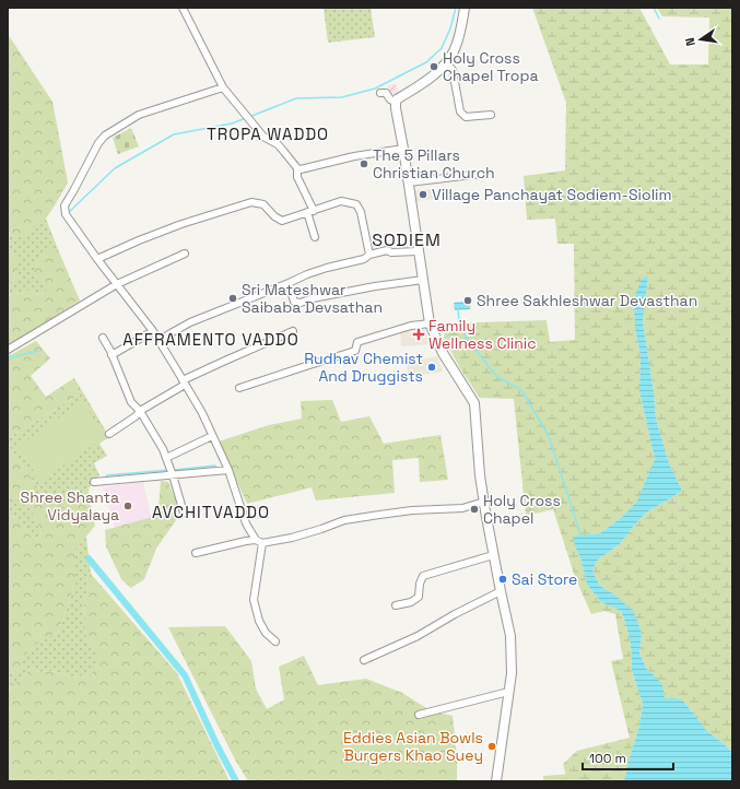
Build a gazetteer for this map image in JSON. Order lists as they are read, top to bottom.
{
  "districts": [
    "TROPA WADDO",
    "SODIEM",
    "AFFRAMENTO VADDO",
    "AVCHITVADDO"
  ],
  "places": {
    "other": [
      "Holy Cross Chapel Tropa",
      "The 5 Pillars Christian Church",
      "Village Panchayat Sodiem-Siolim",
      "Sri Mateshwar Saibaba Devsathan",
      "Shree Sakhleshwar Devasthan",
      "Rudhav Chemist And Druggists",
      "Shree Shanta Vidyalaya",
      "Holy Cross Chapel",
      "Sai Store",
      "Eddies Asian Bowls Burgers Khao Suey"
    ],
    "health": ["Family Wellness Clinic"]
  },
  "scale_bar": "100 m",
  "north": "left"
}
